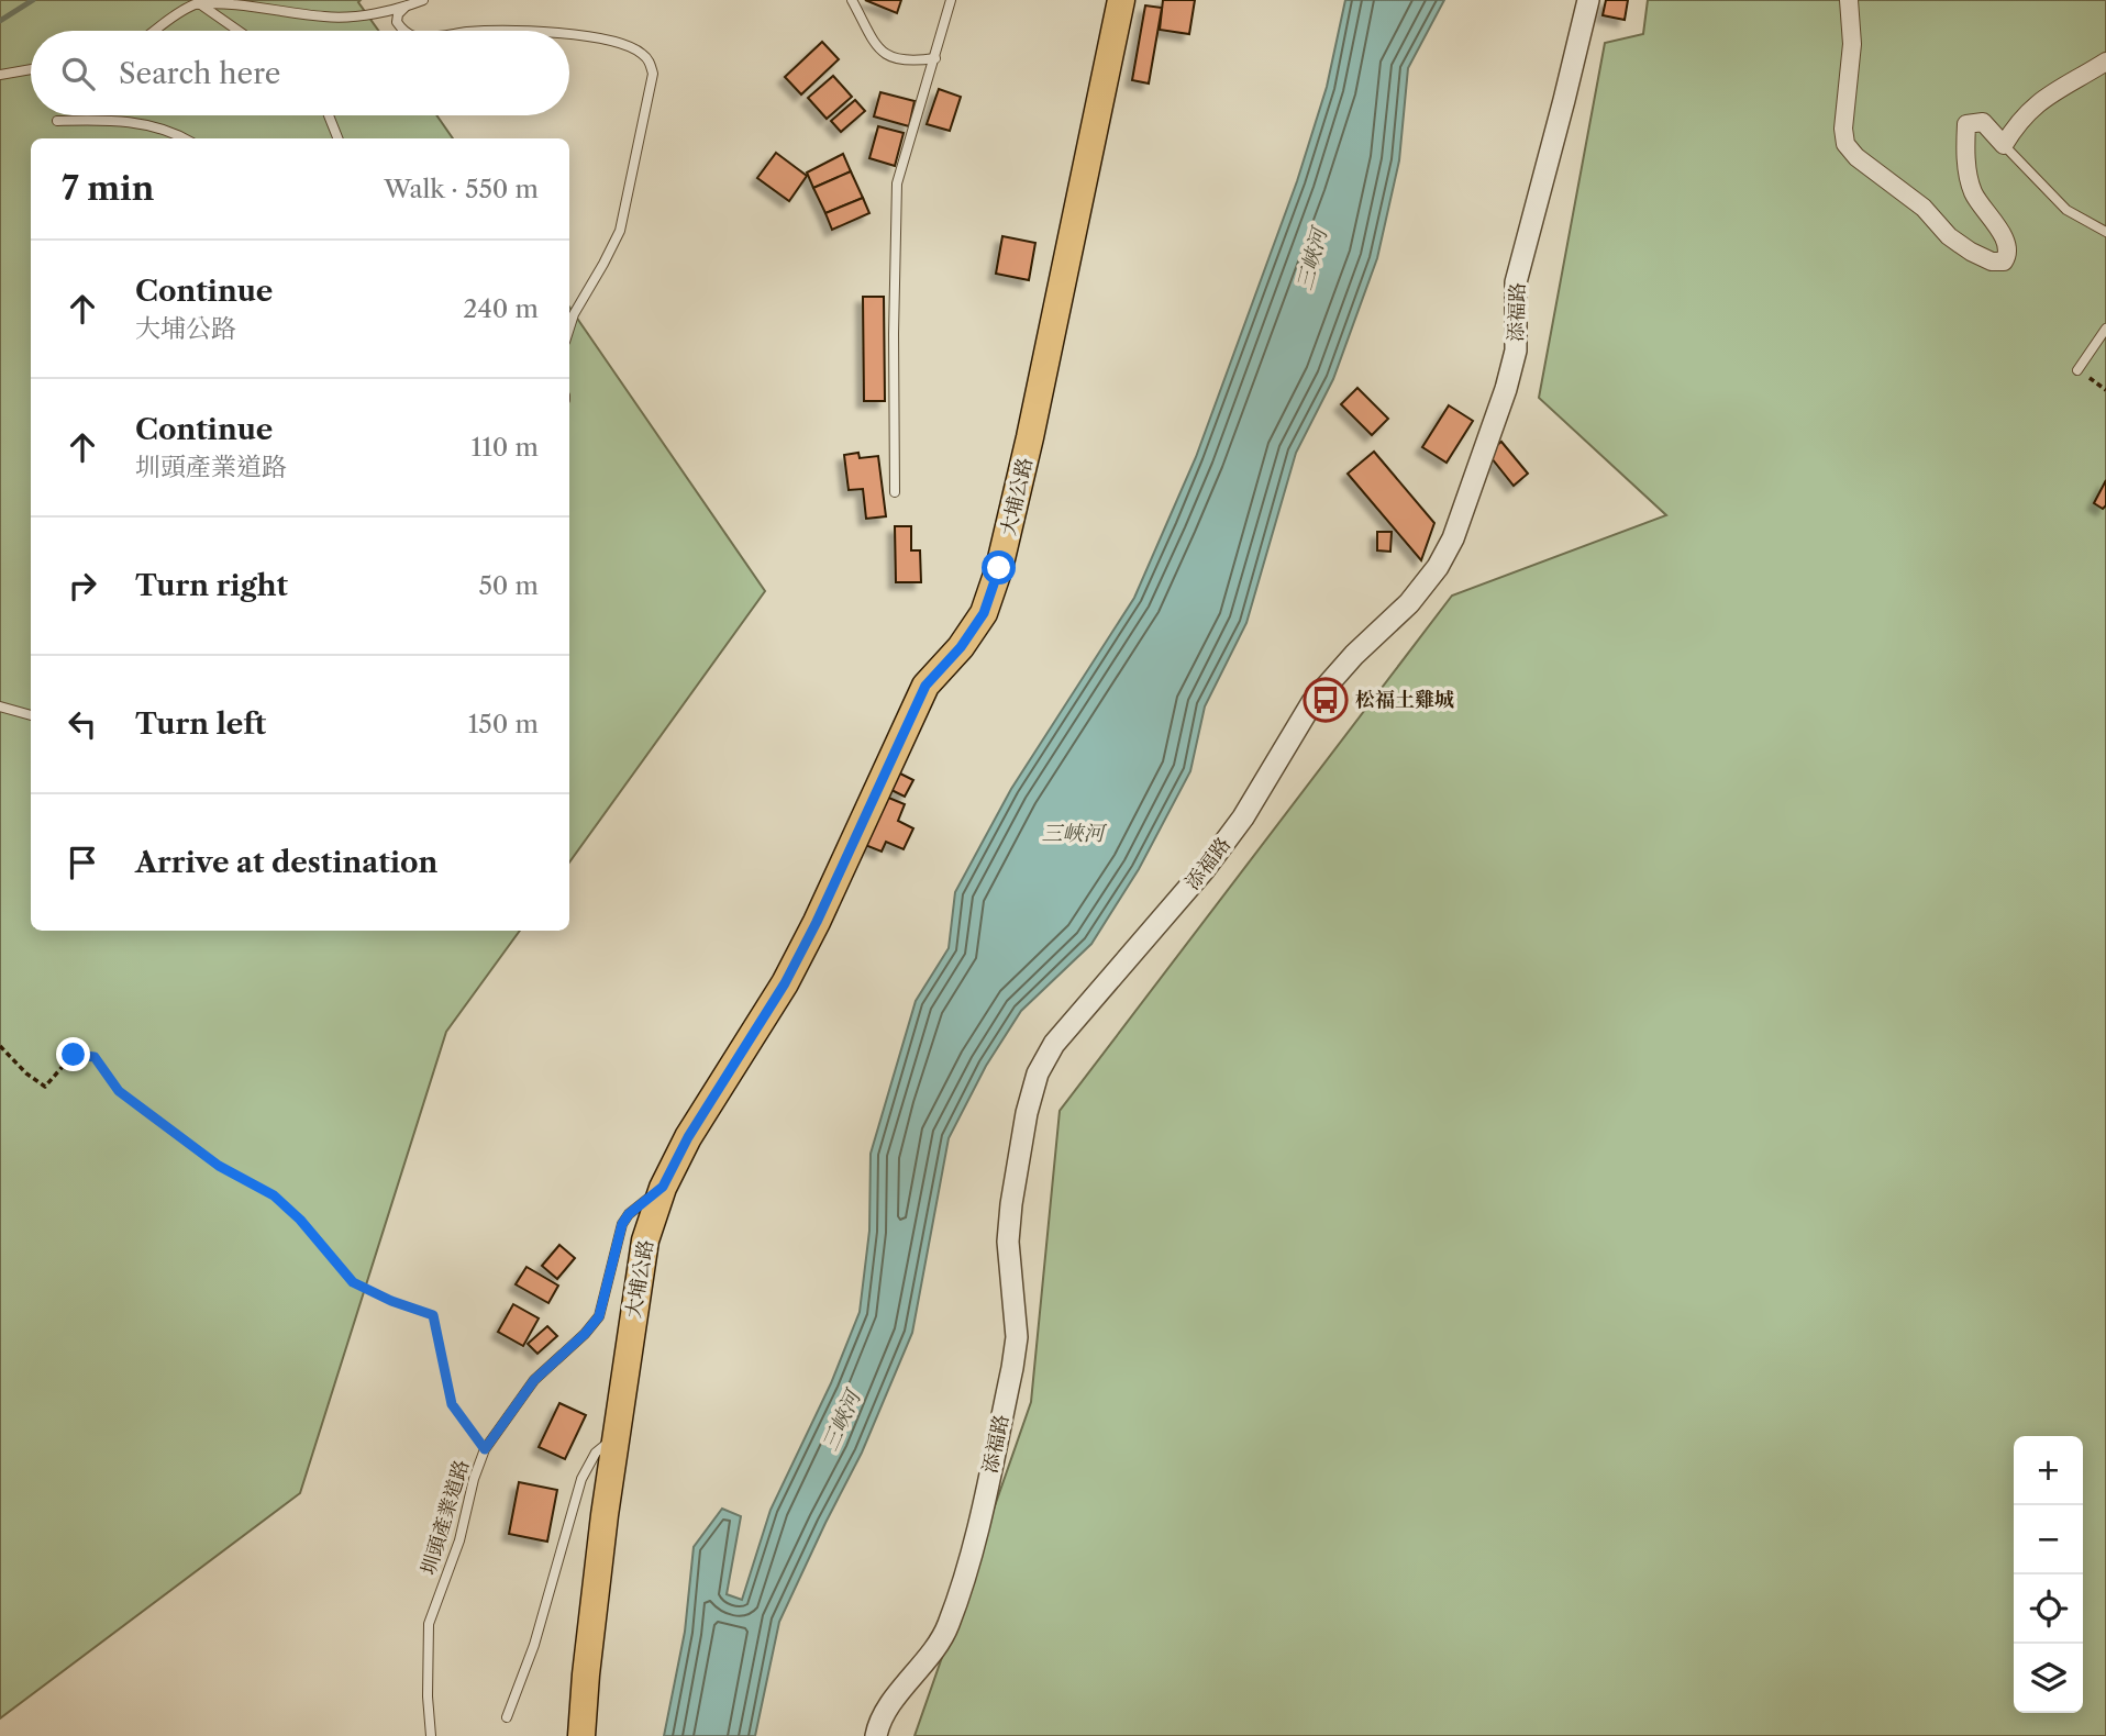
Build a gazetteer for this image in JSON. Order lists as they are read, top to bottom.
{
  "streets": {
    "main road": ["大埔公路"],
    "street": ["添福路"],
    "lane": ["圳頭產業道路"]
  },
  "crossings": [
    ["大埔公路", "圳頭產業道路"]
  ],
  "water": ["三峽河"],
  "places": {
    "bus stop": ["松福土雞城"]
  },
  "page": {
    "search": "Search here",
    "heading": ["7 min", "Walk · 550 m"],
    "list": [
      ["Continue", "大埔公路", "240 m"],
      ["Continue", "圳頭產業道路", "110 m"],
      ["Turn right", "50 m"],
      ["Turn left", "150 m"],
      "Arrive at destination"
    ],
    "map_buttons": ["+", "−"]
  }
}
